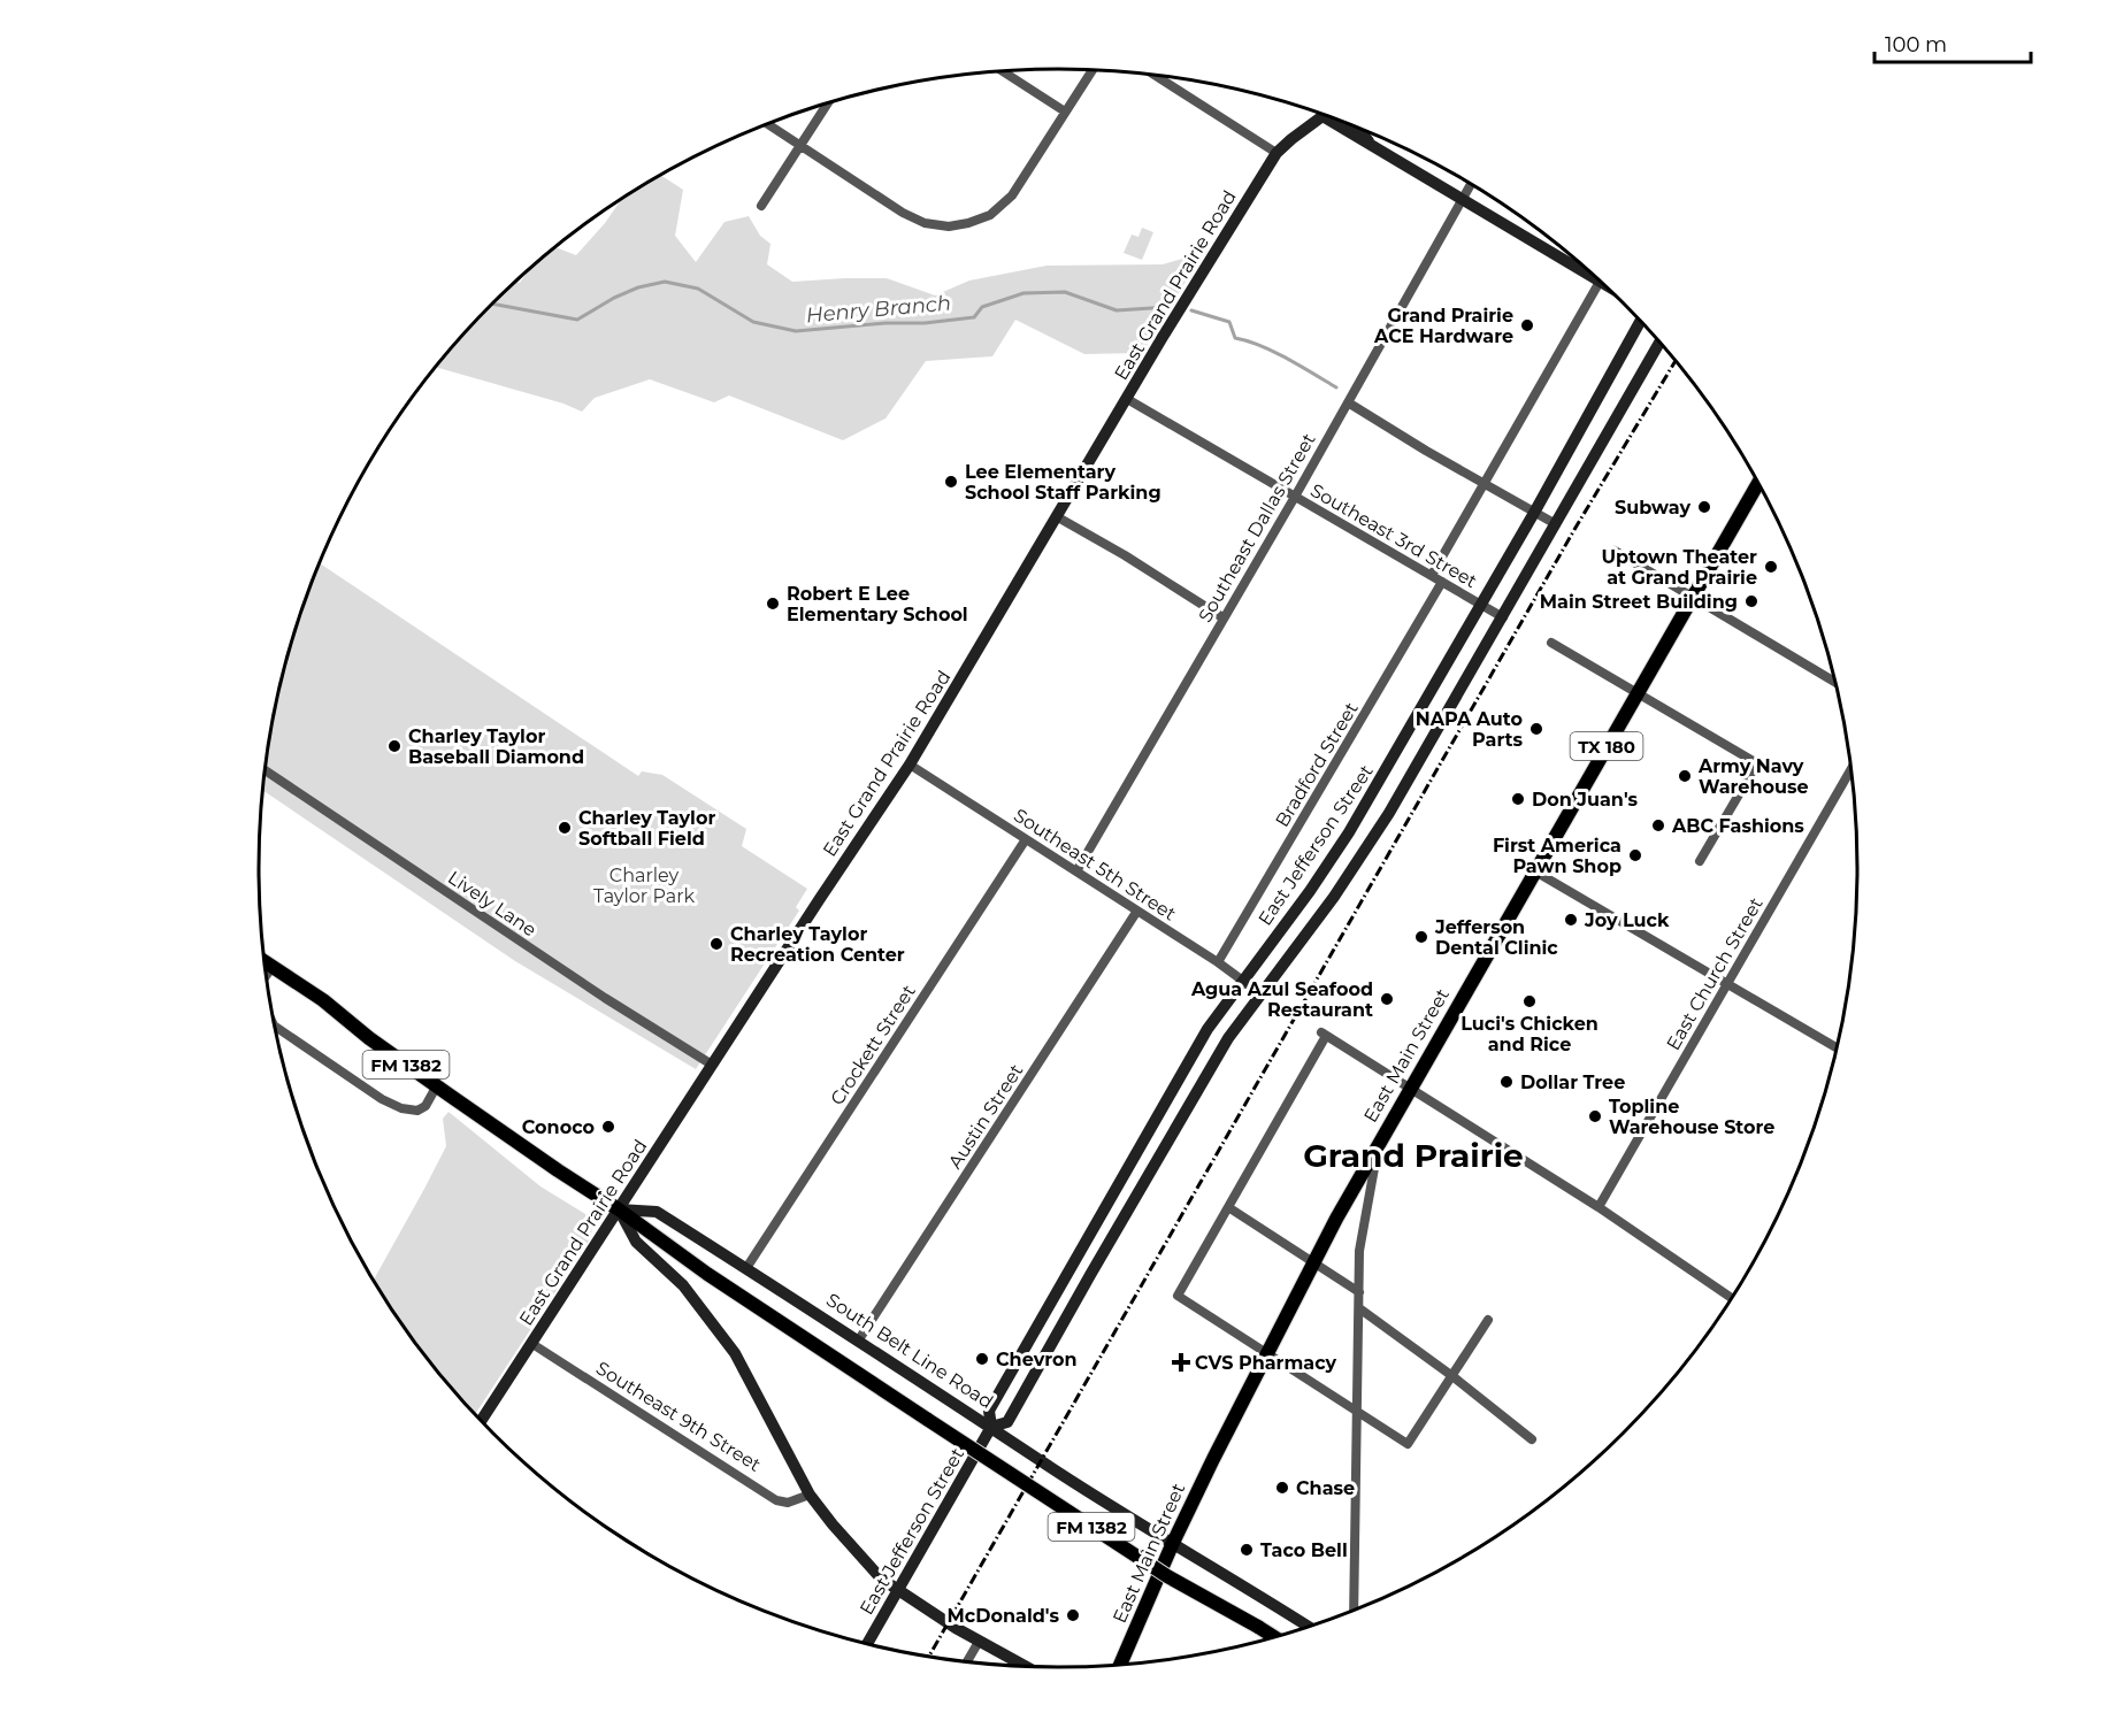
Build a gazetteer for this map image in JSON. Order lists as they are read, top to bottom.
{
  "streets": {
    "main road": [
      "TX 180",
      "East Main Street",
      "FM 1382",
      "South Belt Line Road"
    ],
    "street": [
      "East Grand Prairie Road",
      "Southeast Dallas Street",
      "Southeast 3rd Street",
      "Bradford Street",
      "East Jefferson Street",
      "Southeast 5th Street",
      "Lively Lane",
      "East Church Street",
      "Crockett Street",
      "Austin Street",
      "Southeast 9th Street"
    ]
  },
  "crossings": [
    ["East Grand Prairie Road", "Southeast 3rd Street"],
    ["East Grand Prairie Road", "Southeast 5th Street"],
    ["East Grand Prairie Road", "Lively Lane"],
    ["East Grand Prairie Road", "South Belt Line Road"],
    ["East Grand Prairie Road", "Southeast 9th Street"],
    ["Southeast Dallas Street", "Southeast 3rd Street"],
    ["Southeast Dallas Street", "Southeast 5th Street"],
    ["Southeast 3rd Street", "Bradford Street"],
    ["Southeast 3rd Street", "East Jefferson Street"],
    ["Bradford Street", "Southeast 5th Street"],
    ["East Jefferson Street", "Southeast 5th Street"],
    ["East Jefferson Street", "South Belt Line Road"],
    ["East Jefferson Street", "Southeast 9th Street"],
    ["Southeast 5th Street", "Crockett Street"],
    ["Southeast 5th Street", "Austin Street"],
    ["Crockett Street", "South Belt Line Road"],
    ["East Main Street", "FM 1382"],
    ["East Main Street", "South Belt Line Road"],
    ["FM 1382", "South Belt Line Road"],
    ["Austin Street", "South Belt Line Road"],
    ["South Belt Line Road", "Southeast 9th Street"]
  ],
  "districts": ["Grand Prairie"],
  "water": ["Henry Branch"],
  "parks": ["Charley Taylor Park"],
  "places": {
    "other": [
      "Grand Prairie ACE Hardware",
      "Lee Elementary School Staff Parking",
      "Subway",
      "Uptown Theater at Grand Prairie",
      "Main Street Building",
      "Robert E Lee Elementary School",
      "NAPA Auto Parts",
      "Charley Taylor Baseball Diamond",
      "Army Navy Warehouse",
      "Don Juan's",
      "ABC Fashions",
      "Charley Taylor Softball Field",
      "First America Pawn Shop",
      "Joy Luck",
      "Jefferson Dental Clinic",
      "Charley Taylor Recreation Center",
      "Agua Azul Seafood Restaurant",
      "Luci's Chicken and Rice",
      "Dollar Tree",
      "Topline Warehouse Store",
      "Conoco",
      "Chevron",
      "Chase",
      "Taco Bell",
      "McDonald's"
    ],
    "health": ["CVS Pharmacy"]
  },
  "scale_bar": "100 m"
}
